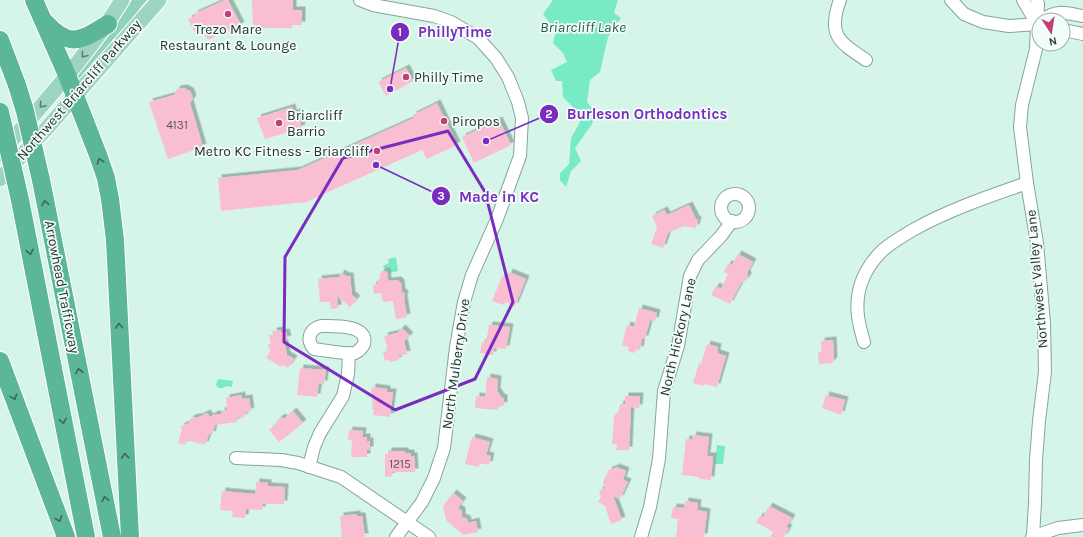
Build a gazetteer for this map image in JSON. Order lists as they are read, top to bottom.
{
  "streets": {
    "highway": ["Arrowhead Trafficway"],
    "main road": ["Northwest Briarcliff Parkway"],
    "street": ["Northwest Valley Lane", "North Hickory Lane", "North Mulberry Drive"]
  },
  "water": ["Briarcliff Lake"],
  "places": [
    "Trezo Mare Restaurant & Lounge",
    "Philly Time",
    "PhillyTime",
    "Piropos",
    "Briarcliff Barrio",
    "Burleson Orthodontics",
    "Metro KC Fitness - Briarcliff",
    "Made in KC"
  ],
  "house_numbers": ["4131", "1215"],
  "north": "bottom"
}
